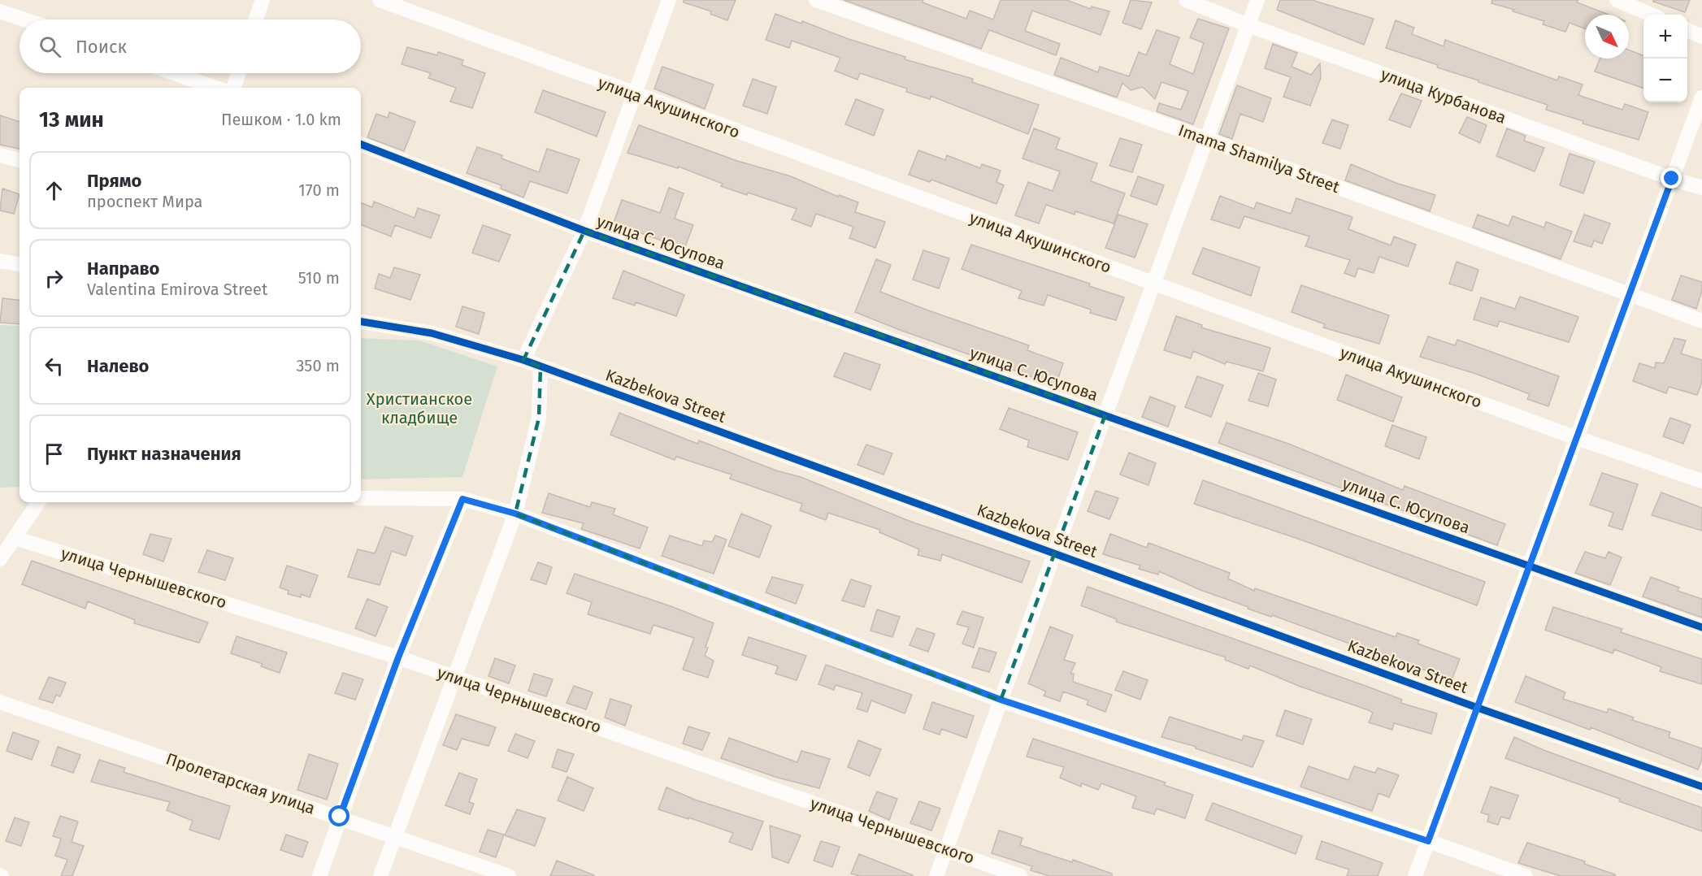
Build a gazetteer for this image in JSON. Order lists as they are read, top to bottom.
{
  "streets": {
    "street": [
      "улица Курбанова",
      "улица Акушинского",
      "Imama Shamilya Street",
      "улица С. Юсупова",
      "Kazbekova Street",
      "улица Чернышевского",
      "Пролетарская улица"
    ]
  },
  "parks": ["Христианское кладбище"],
  "north": "bottom right",
  "page": {
    "map_buttons": ["+", "−"],
    "search": "Поиск",
    "heading": ["13 мин", "Пешком · 1.0 km"],
    "list": [
      ["Прямо", "проспект Мира", "170 m"],
      ["Направо", "Valentina Emirova Street", "510 m"],
      ["Налево", "350 m"],
      "Пункт назначения"
    ]
  }
}
